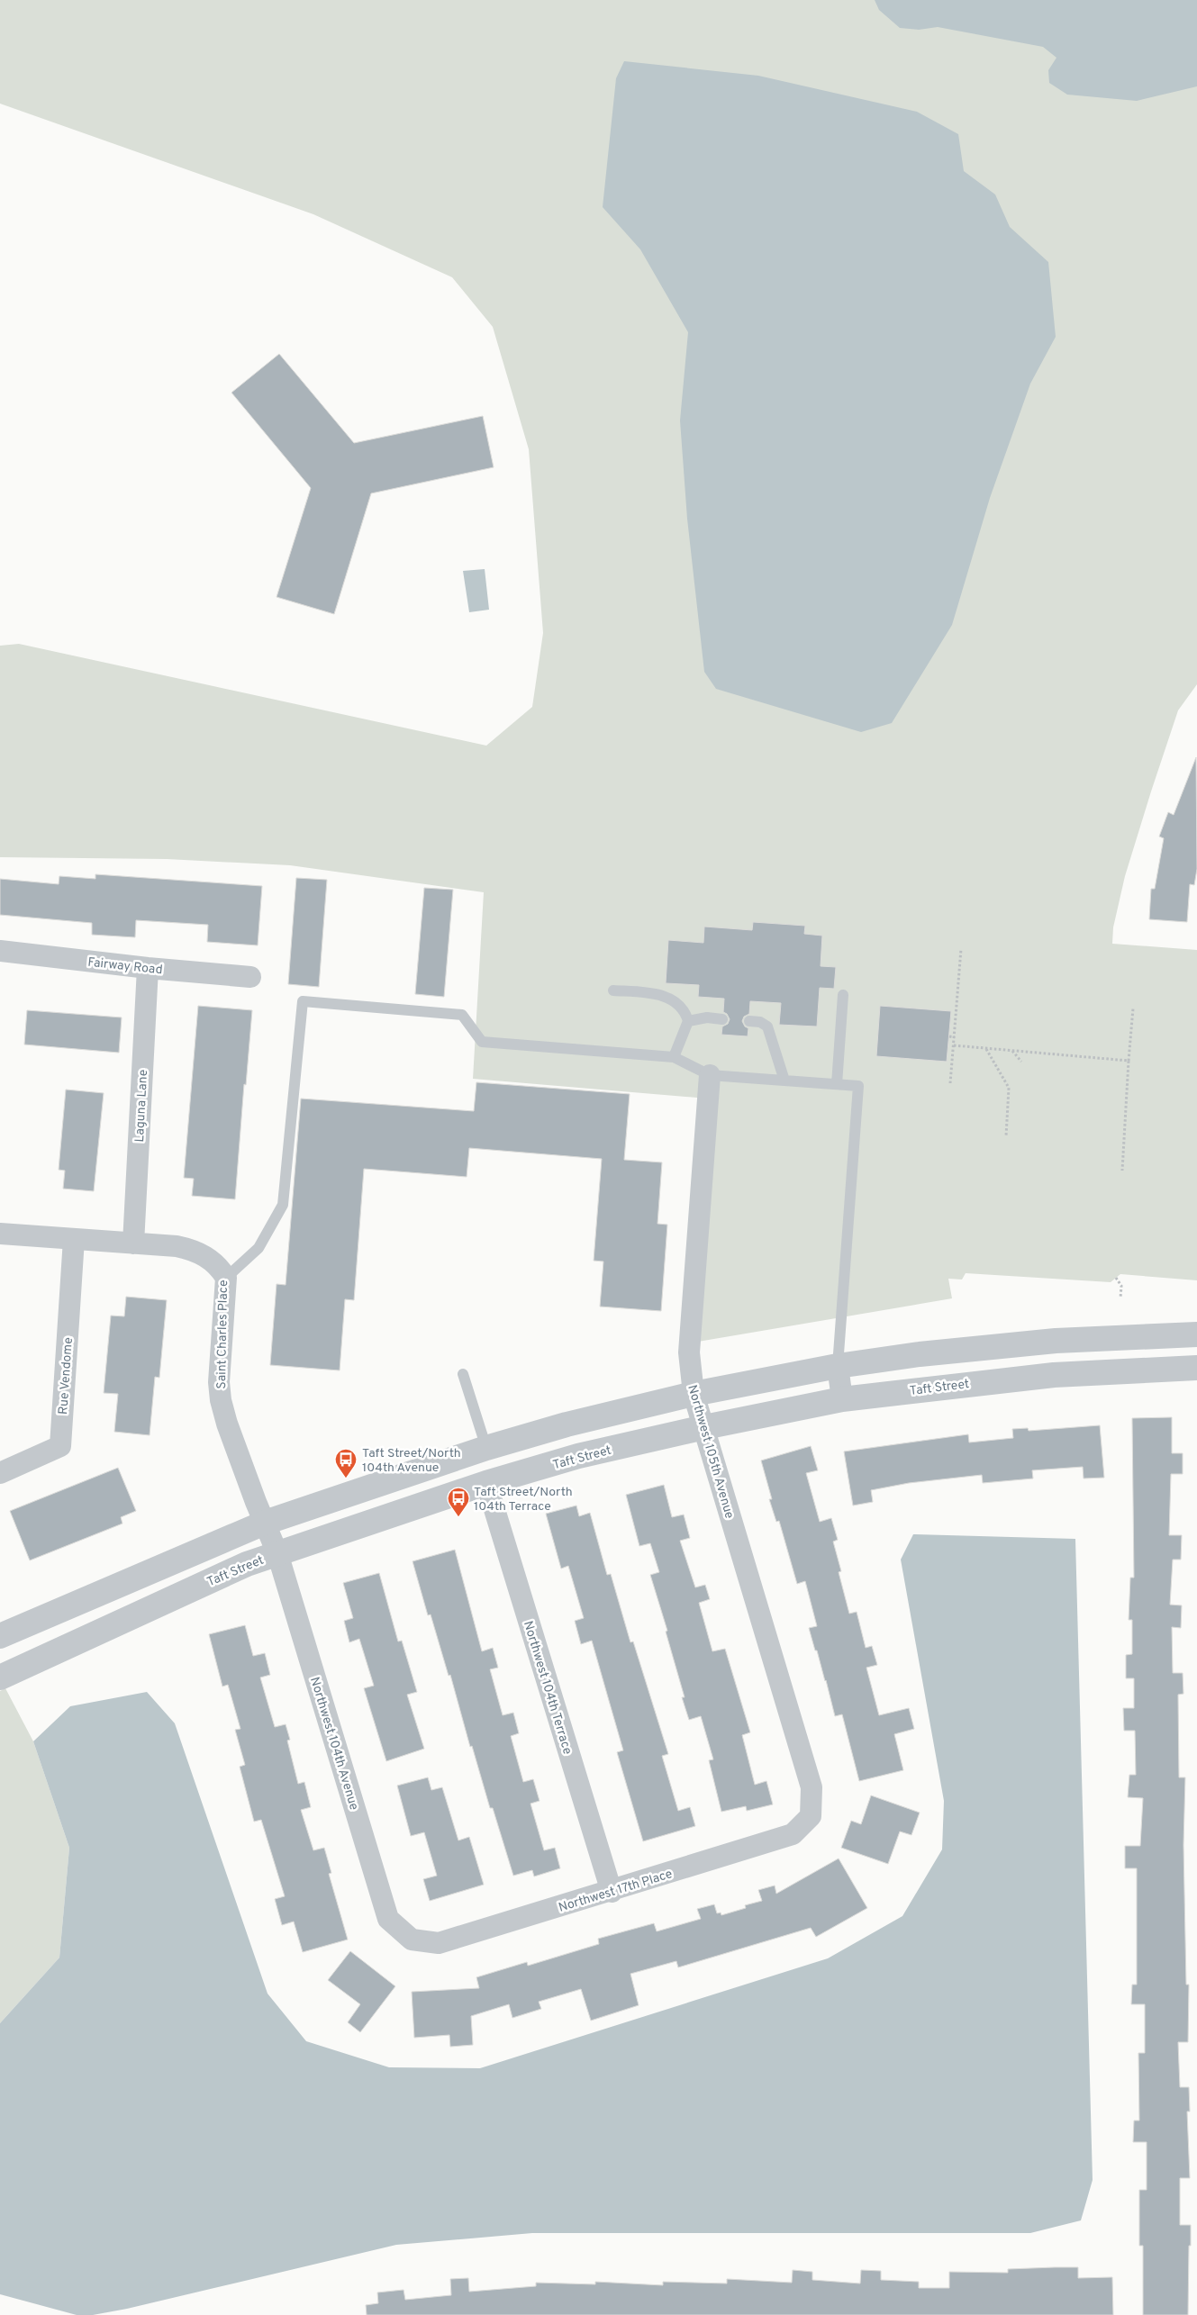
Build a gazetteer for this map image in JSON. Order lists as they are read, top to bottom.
{
  "streets": {
    "street": [
      "Fairway Road",
      "Laguna Lane",
      "Saint Charles Place",
      "Rue Vendome",
      "Taft Street",
      "Northwest 105th Avenue",
      "Northwest 104th Terrace",
      "Northwest 104th Avenue",
      "Northwest 17th Place"
    ]
  },
  "crossings": [
    ["Fairway Road", "Laguna Lane"],
    ["Laguna Lane", "Saint Charles Place"],
    ["Saint Charles Place", "Rue Vendome"],
    ["Saint Charles Place", "Taft Street"],
    ["Saint Charles Place", "Northwest 104th Avenue"],
    ["Taft Street", "Northwest 105th Avenue"],
    ["Taft Street", "Northwest 104th Terrace"],
    ["Taft Street", "Northwest 104th Avenue"],
    ["Northwest 105th Avenue", "Northwest 17th Place"],
    ["Northwest 104th Terrace", "Northwest 17th Place"],
    ["Northwest 104th Avenue", "Northwest 17th Place"]
  ],
  "places": {
    "bus stop": ["Taft Street/North 104th Avenue", "Taft Street/North 104th Terrace"]
  }
}
